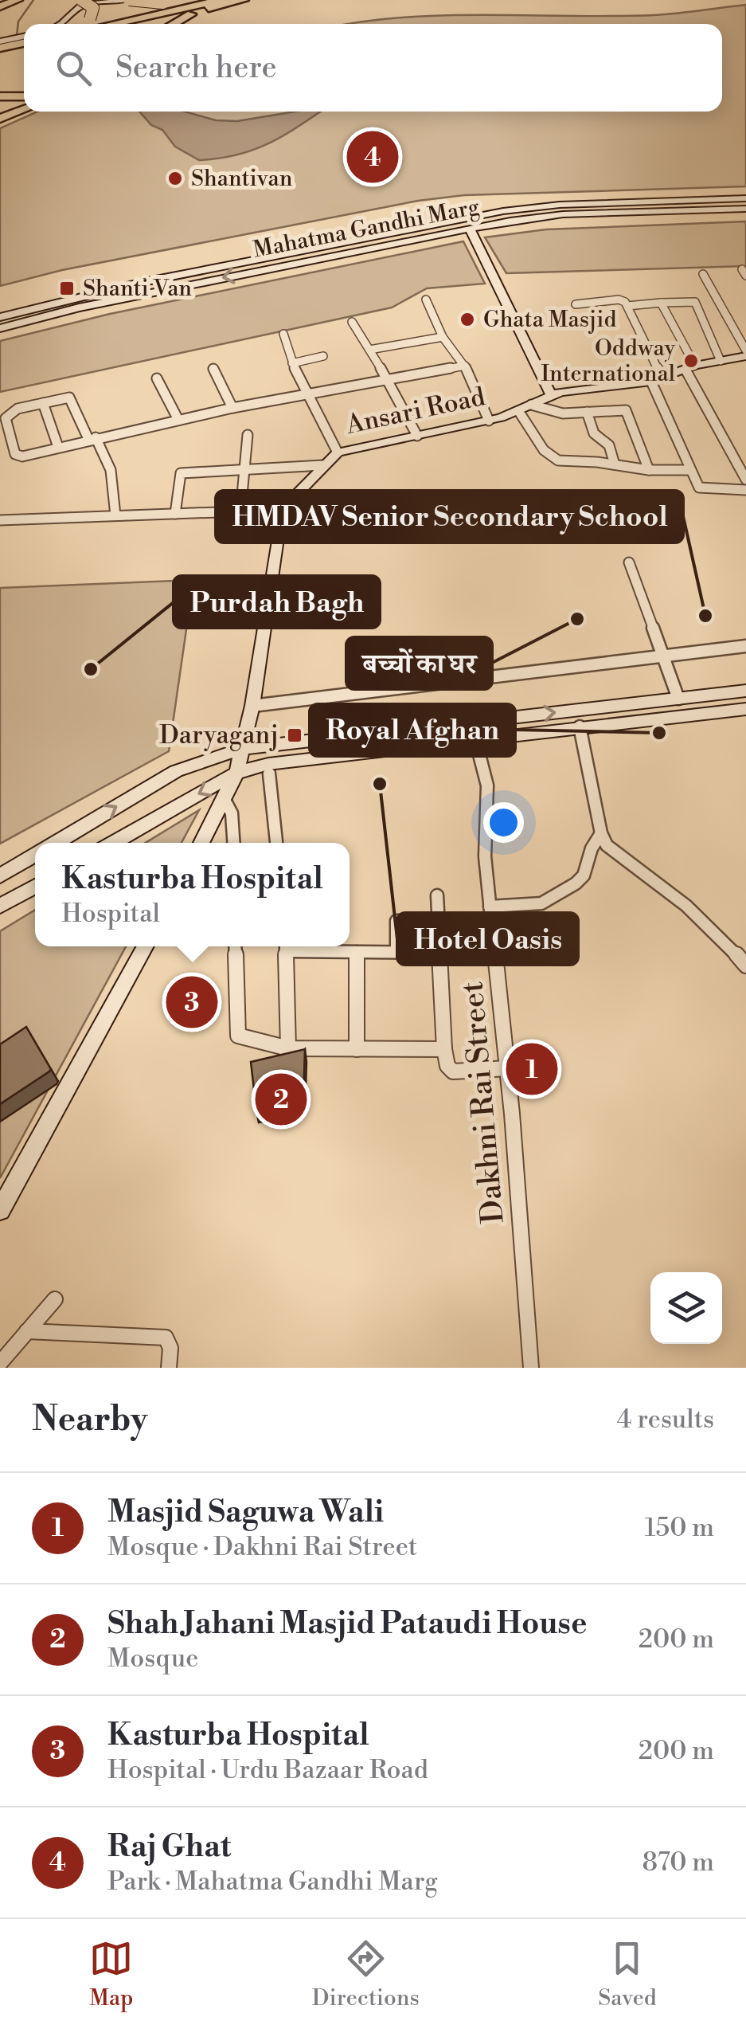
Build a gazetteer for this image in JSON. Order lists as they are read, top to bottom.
{
  "streets": {
    "main road": ["Mahatma Gandhi Marg", "Ansari Road"],
    "street": ["Dakhni Rai Street"]
  },
  "places": {
    "other": [
      "Shantivan",
      "Ghata Masjid",
      "Oddway International",
      "HMDAV Senior Secondary School",
      "बच्चों का घर",
      "Purdah Bagh",
      "Royal Afghan",
      "Hotel Oasis"
    ],
    "transit": ["Shanti Van", "Daryaganj"]
  },
  "page": {
    "search": "Search here",
    "pins": [
      "4",
      "3",
      "1",
      "2"
    ],
    "popup": ["Kasturba Hospital", "Hospital"],
    "heading": ["Nearby", "4 results"],
    "list": [
      {
        "mark": "1",
        "name": "Masjid Saguwa Wali",
        "note": "Mosque · Dakhni Rai Street",
        "value": "150 m"
      },
      {
        "mark": "2",
        "name": "Shah Jahani Masjid Pataudi House",
        "note": "Mosque",
        "value": "200 m"
      },
      {
        "mark": "3",
        "name": "Kasturba Hospital",
        "note": "Hospital · Urdu Bazaar Road",
        "value": "200 m"
      },
      {
        "mark": "4",
        "name": "Raj Ghat",
        "note": "Park · Mahatma Gandhi Marg",
        "value": "870 m"
      }
    ],
    "nav": ["Map", "Directions", "Saved"]
  }
}
